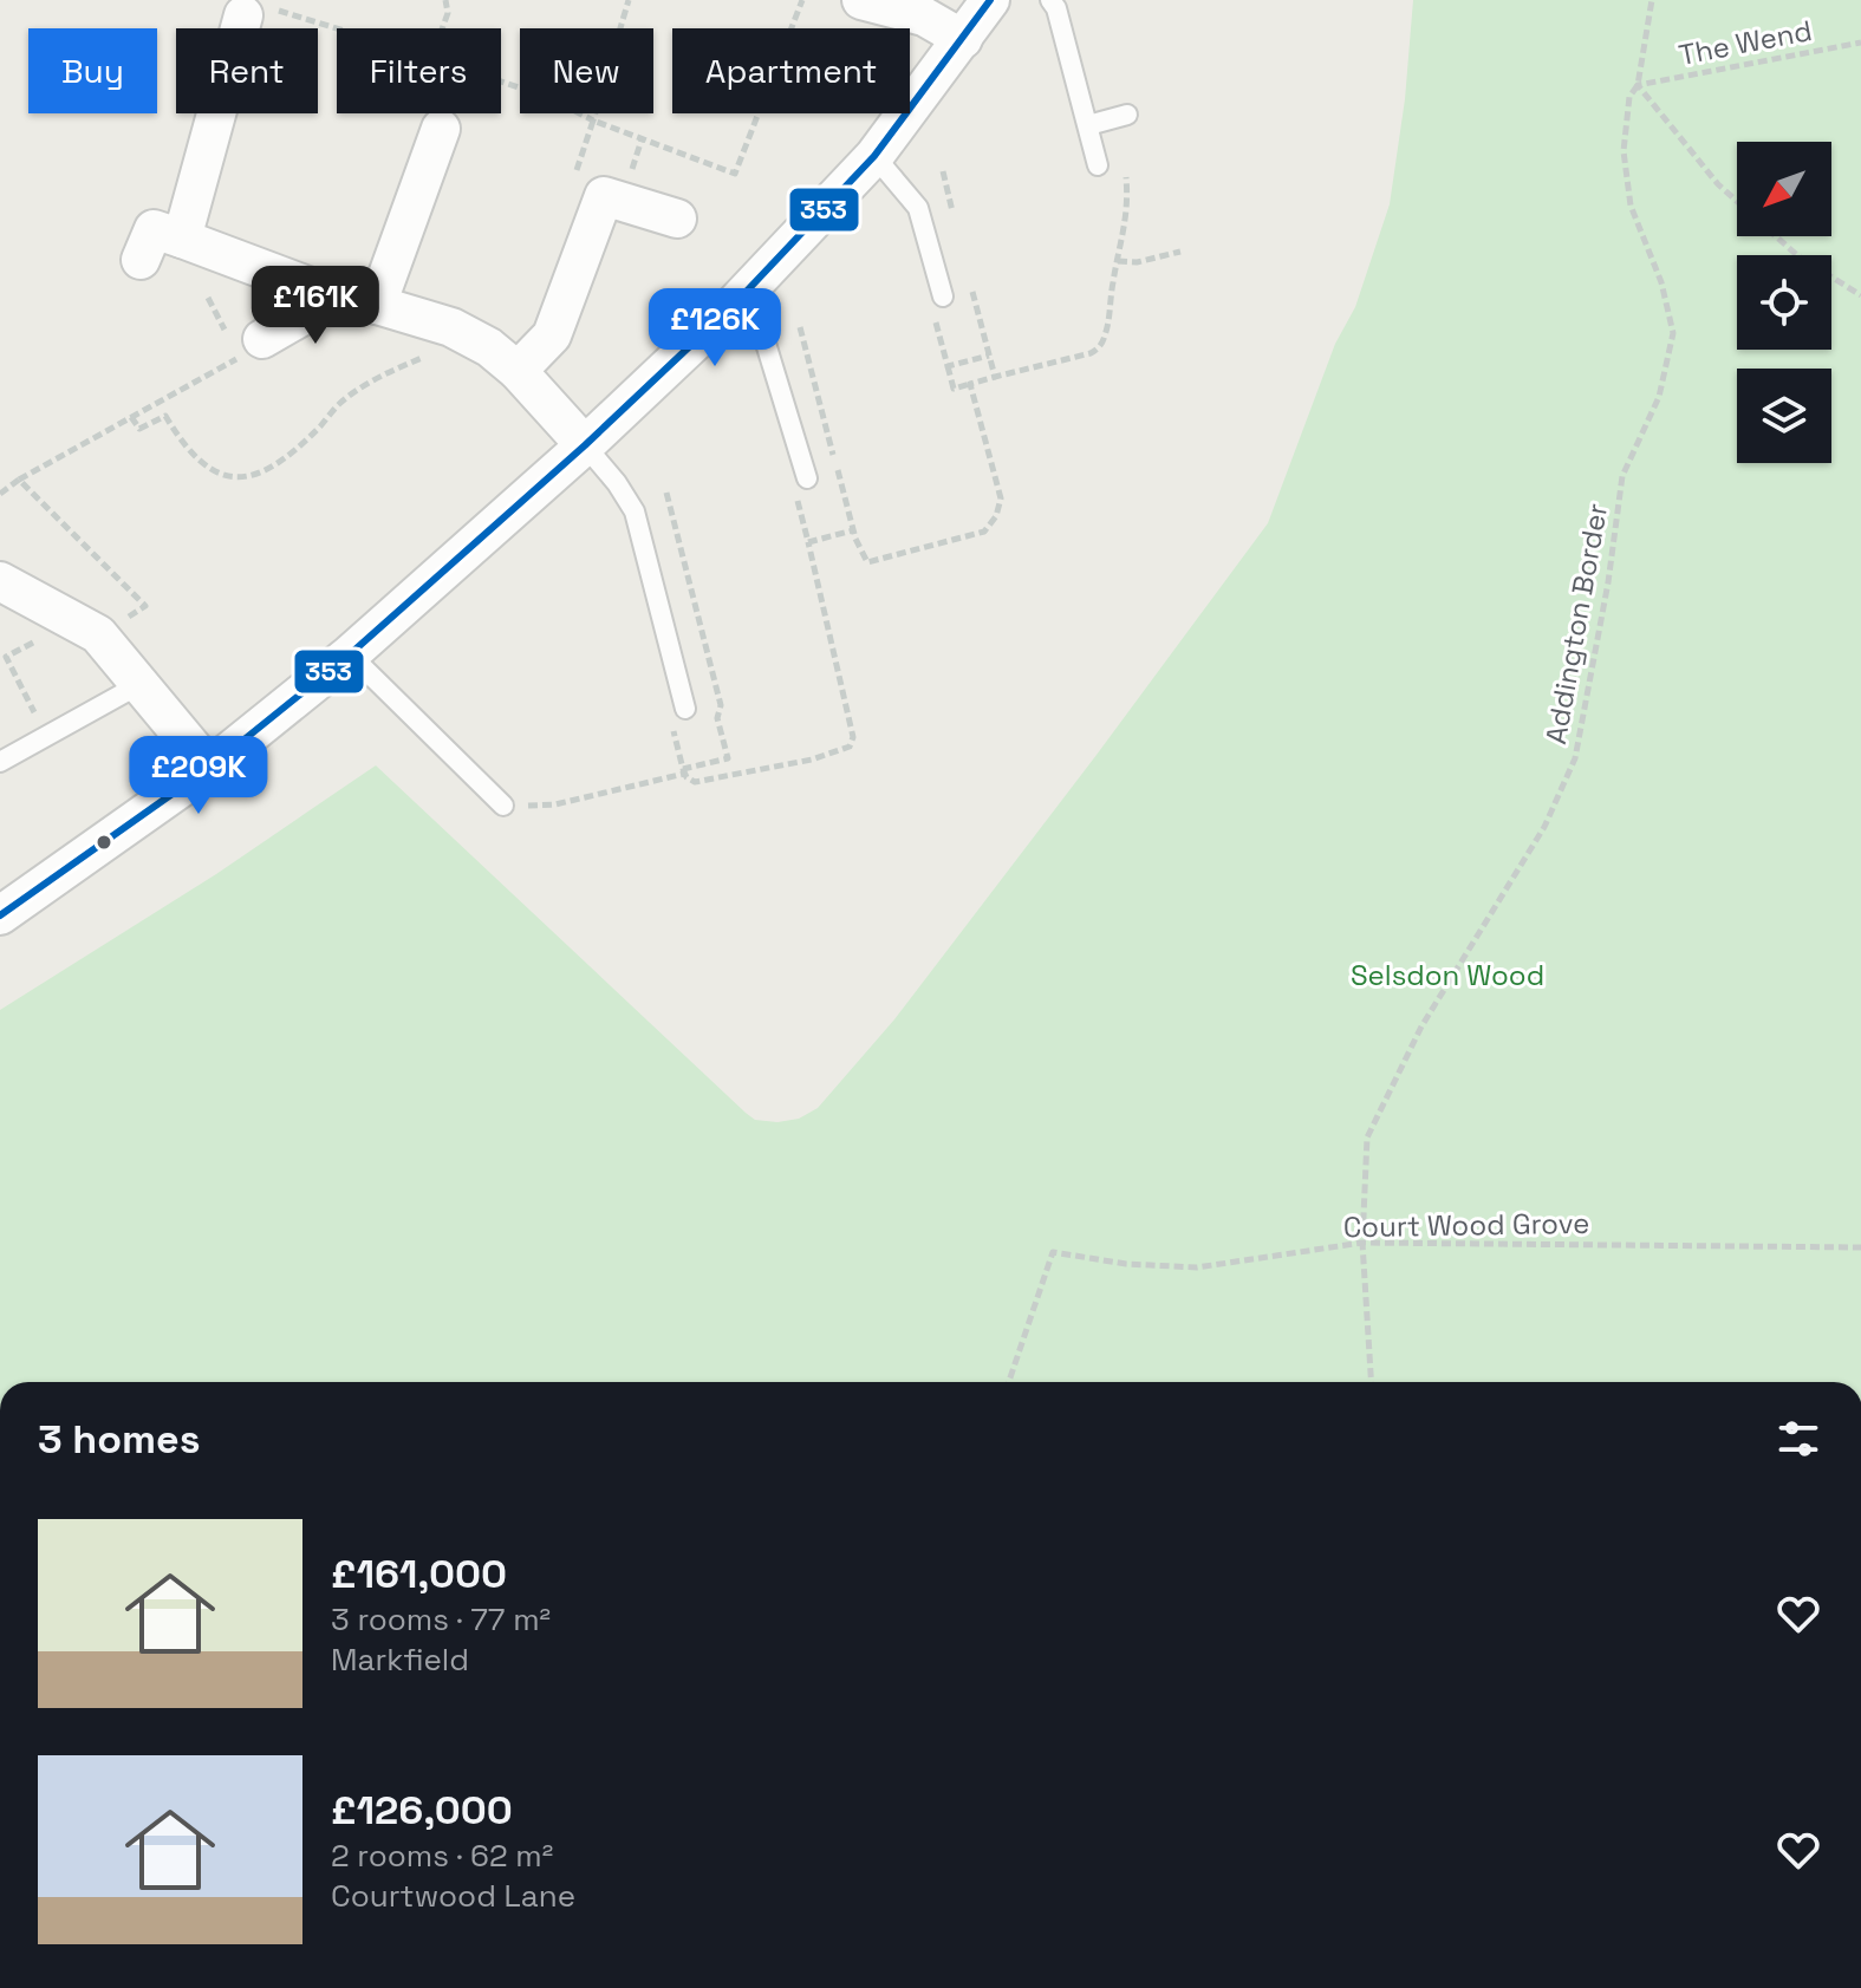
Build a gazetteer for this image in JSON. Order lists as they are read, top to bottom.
{
  "streets": {
    "path": ["The Wend", "Addington Border", "Court Wood Grove"]
  },
  "crossings": [
    ["The Wend", "Addington Border"],
    ["Addington Border", "Court Wood Grove"]
  ],
  "parks": ["Selsdon Wood"],
  "lines": ["transit line 353"],
  "north": "bottom left",
  "page": {
    "chip": [
      "Buy",
      "Rent",
      "Filters",
      "New",
      "Apartment"
    ],
    "price": ["£161K", "£126K", "£209K"],
    "heading": "3 homes",
    "list": [
      {
        "name": "£161,000",
        "note": "3 rooms · 77 m² · Markfield"
      },
      {
        "name": "£126,000",
        "note": "2 rooms · 62 m² · Courtwood Lane"
      }
    ]
  }
}
